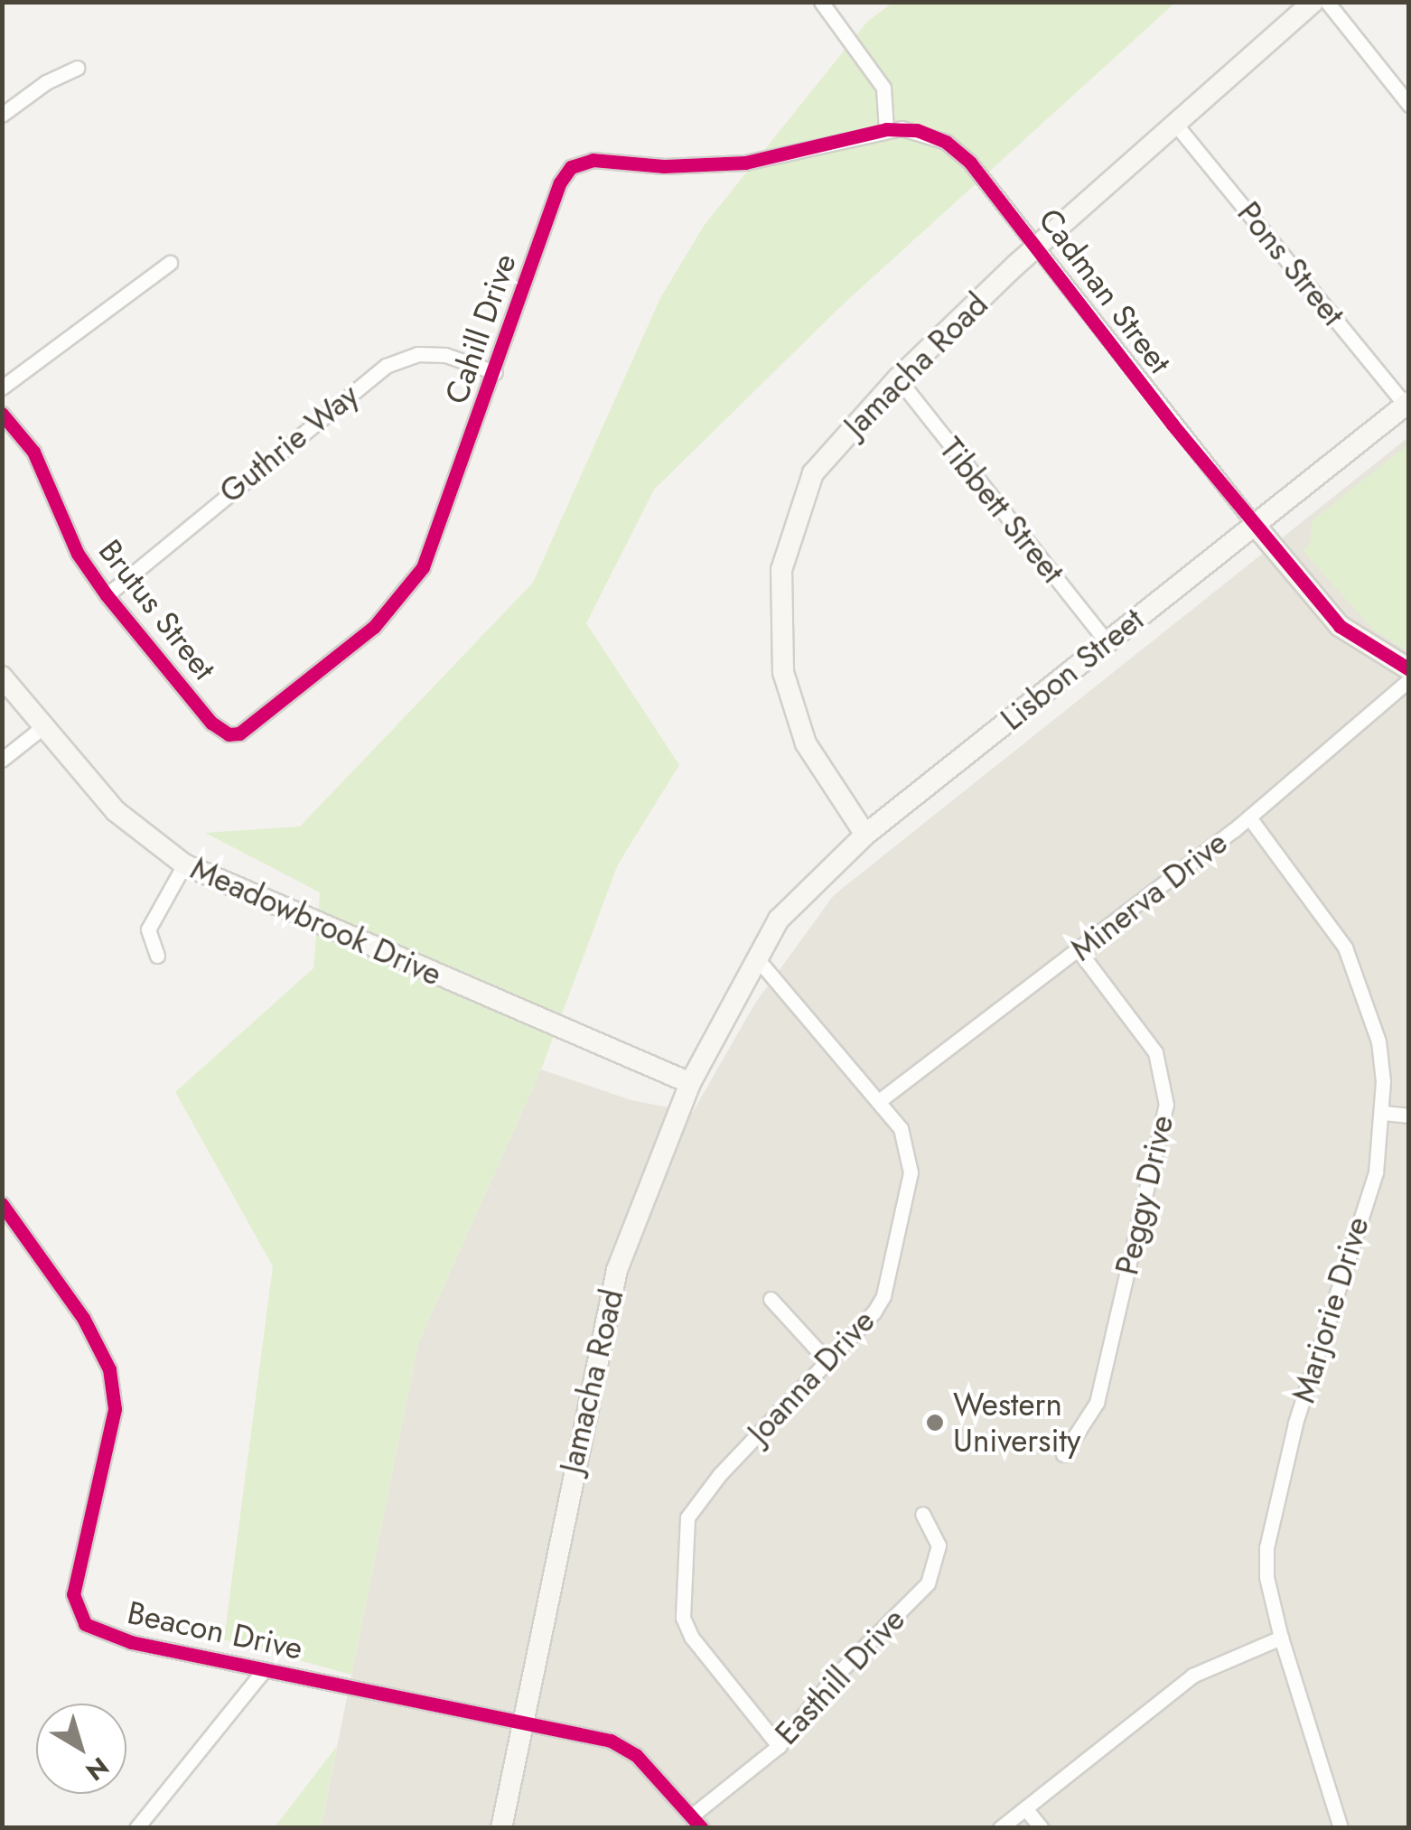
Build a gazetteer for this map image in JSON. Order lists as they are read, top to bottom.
{
  "streets": {
    "main road": ["Jamacha Road", "Lisbon Street", "Meadowbrook Drive"],
    "street": [
      "Pons Street",
      "Cadman Street",
      "Cahill Drive",
      "Guthrie Way",
      "Tibbett Street",
      "Brutus Street",
      "Minerva Drive",
      "Peggy Drive",
      "Marjorie Drive",
      "Joanna Drive",
      "Beacon Drive",
      "Easthill Drive"
    ]
  },
  "crossings": [
    ["Pons Street", "Jamacha Road"],
    ["Pons Street", "Lisbon Street"],
    ["Cadman Street", "Cahill Drive"],
    ["Cadman Street", "Jamacha Road"],
    ["Cadman Street", "Lisbon Street"],
    ["Cahill Drive", "Guthrie Way"],
    ["Cahill Drive", "Brutus Street"],
    ["Jamacha Road", "Tibbett Street"],
    ["Jamacha Road", "Lisbon Street"],
    ["Jamacha Road", "Meadowbrook Drive"],
    ["Jamacha Road", "Joanna Drive"],
    ["Jamacha Road", "Beacon Drive"],
    ["Guthrie Way", "Brutus Street"],
    ["Tibbett Street", "Lisbon Street"],
    ["Lisbon Street", "Joanna Drive"],
    ["Minerva Drive", "Peggy Drive"],
    ["Minerva Drive", "Marjorie Drive"],
    ["Minerva Drive", "Joanna Drive"],
    ["Joanna Drive", "Easthill Drive"],
    ["Beacon Drive", "Easthill Drive"]
  ],
  "places": ["Western University"],
  "north": "bottom right"
}
